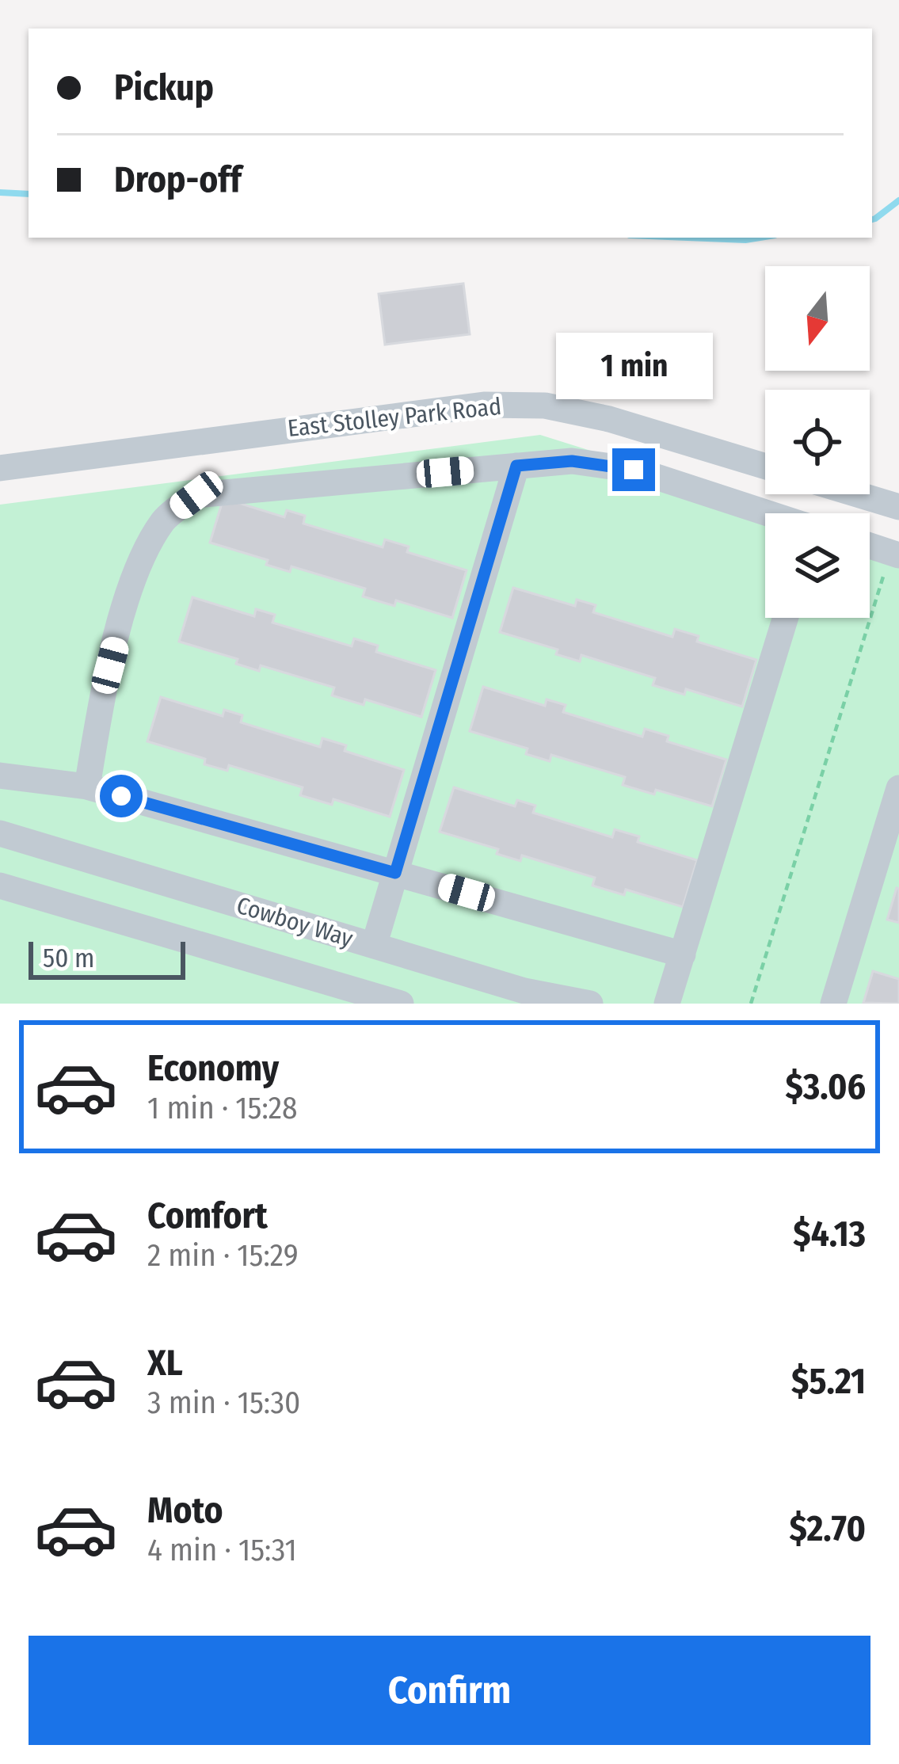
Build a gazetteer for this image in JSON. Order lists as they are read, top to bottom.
{
  "streets": {
    "street": ["East Stolley Park Road", "Cowboy Way"]
  },
  "scale_bar": "50 m",
  "north": "bottom",
  "page": {
    "banner": ["Pickup", "Drop-off"],
    "bubble": "1 min",
    "scale": "50 m",
    "list": [
      {
        "name": "Economy",
        "note": "1 min · 15:28",
        "value": "$3.06"
      },
      {
        "name": "Comfort",
        "note": "2 min · 15:29",
        "value": "$4.13"
      },
      {
        "name": "XL",
        "note": "3 min · 15:30",
        "value": "$5.21"
      },
      {
        "name": "Moto",
        "note": "4 min · 15:31",
        "value": "$2.70"
      }
    ],
    "buttons": "Confirm"
  }
}
